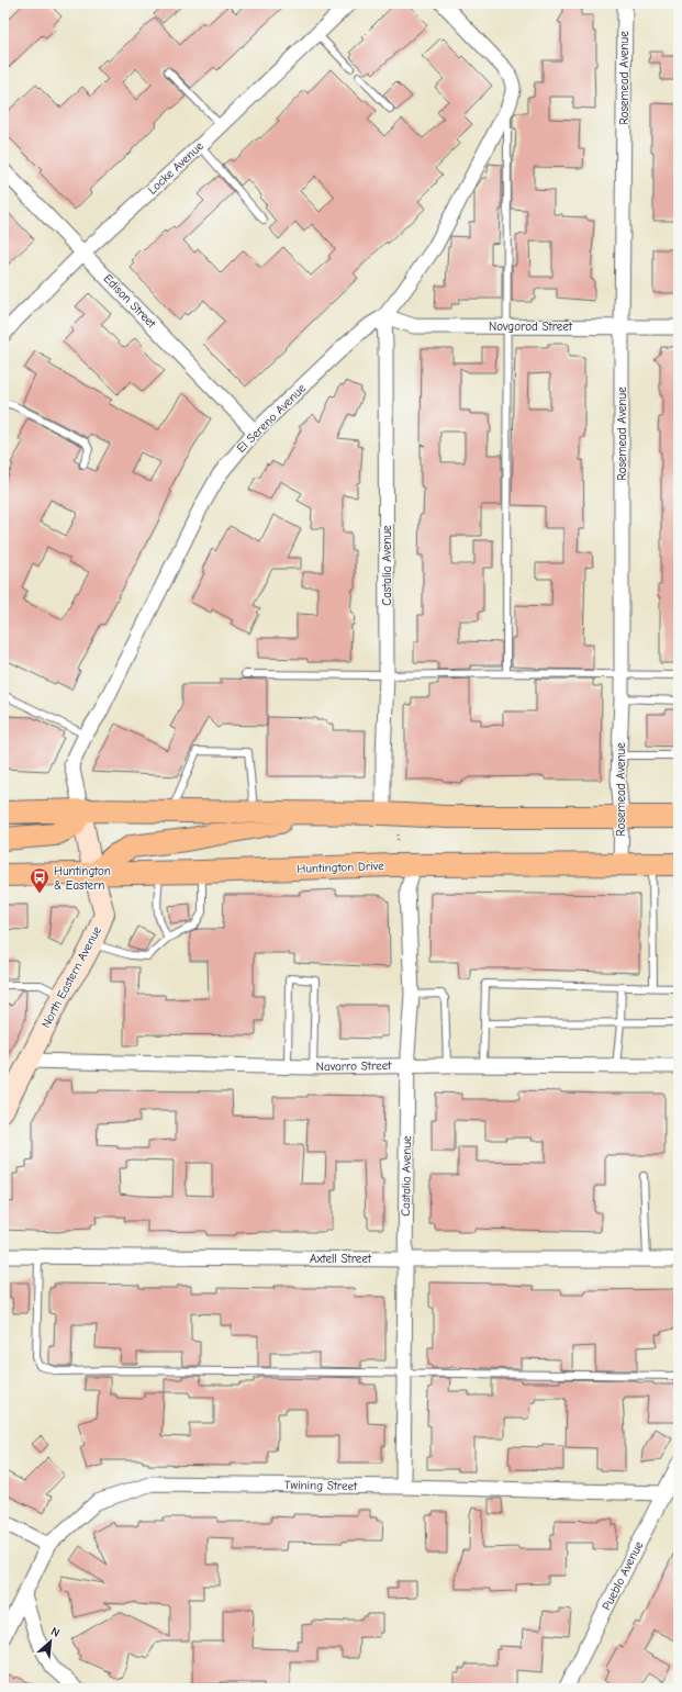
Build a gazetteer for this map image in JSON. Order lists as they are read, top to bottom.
{
  "streets": {
    "main road": ["Huntington Drive", "North Eastern Avenue"],
    "street": [
      "Rosemead Avenue",
      "Locke Avenue",
      "Edison Street",
      "Novgorod Street",
      "El Sereno Avenue",
      "Castalia Avenue",
      "Navarro Street",
      "Axtell Street",
      "Twining Street",
      "Pueblo Avenue"
    ]
  },
  "crossings": [
    ["Rosemead Avenue", "Novgorod Street"],
    ["Rosemead Avenue", "Huntington Drive"],
    ["Locke Avenue", "Edison Street"],
    ["Edison Street", "El Sereno Avenue"],
    ["Novgorod Street", "El Sereno Avenue"],
    ["Novgorod Street", "Castalia Avenue"],
    ["El Sereno Avenue", "Castalia Avenue"],
    ["El Sereno Avenue", "North Eastern Avenue"],
    ["Castalia Avenue", "Huntington Drive"],
    ["Castalia Avenue", "Navarro Street"],
    ["Castalia Avenue", "Axtell Street"],
    ["Castalia Avenue", "Twining Street"],
    ["Huntington Drive", "North Eastern Avenue"],
    ["North Eastern Avenue", "Navarro Street"],
    ["Twining Street", "Pueblo Avenue"]
  ],
  "places": {
    "bus stop": ["Huntington & Eastern"]
  },
  "north": "top right"
}
